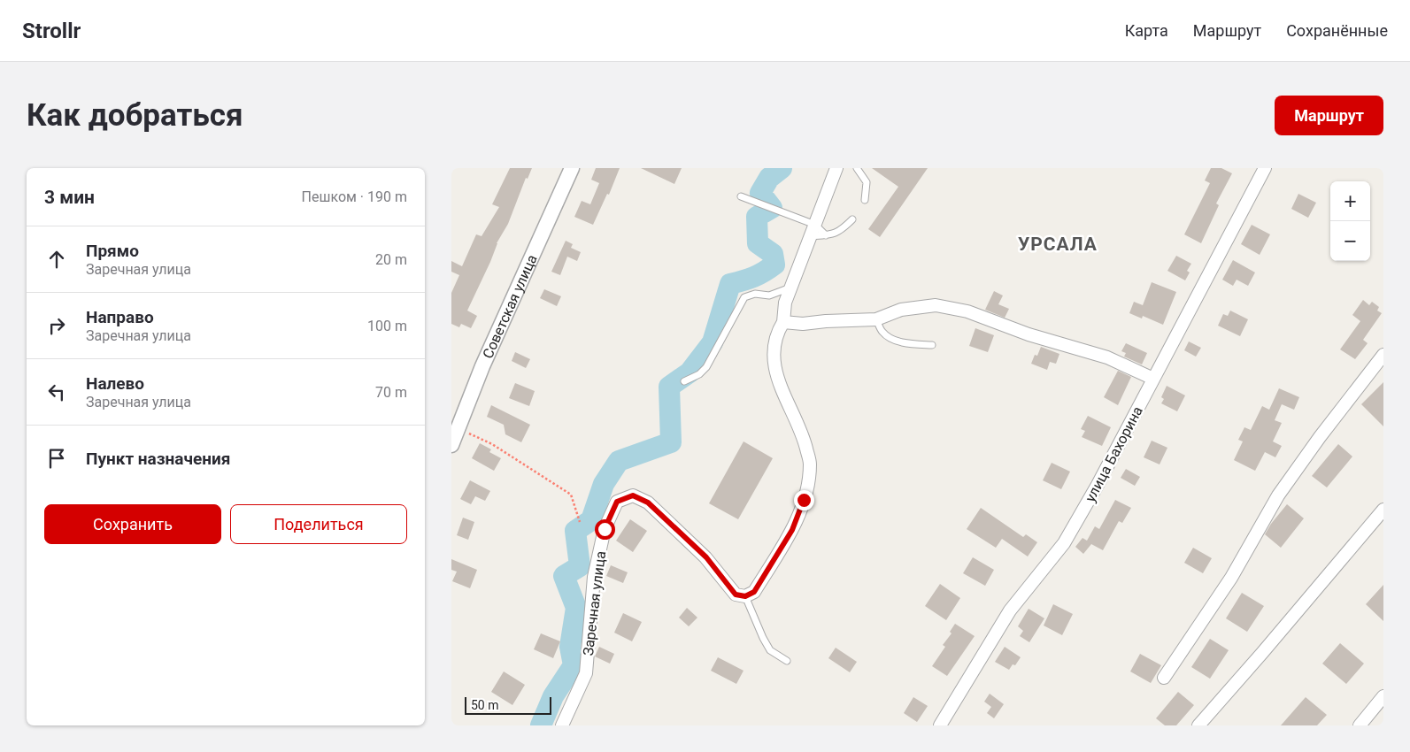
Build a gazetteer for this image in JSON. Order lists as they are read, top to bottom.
{
  "streets": {
    "street": ["Советская улица", "улица Бахорина", "Заречная улица"]
  },
  "districts": ["УРСАЛА"],
  "scale_bar": "50 m",
  "page": {
    "header": "Strollr",
    "nav": ["Карта", "Маршрут", "Сохранённые"],
    "buttons": [
      "Маршрут",
      ["Сохранить", "Поделиться"]
    ],
    "title": "Как добраться",
    "heading": ["3 мин", "Пешком · 190 m"],
    "map_buttons": ["+", "−"],
    "list": [
      ["Прямо", "Заречная улица", "20 m"],
      ["Направо", "Заречная улица", "100 m"],
      ["Налево", "Заречная улица", "70 m"],
      "Пункт назначения"
    ],
    "scale": "50 m"
  }
}
